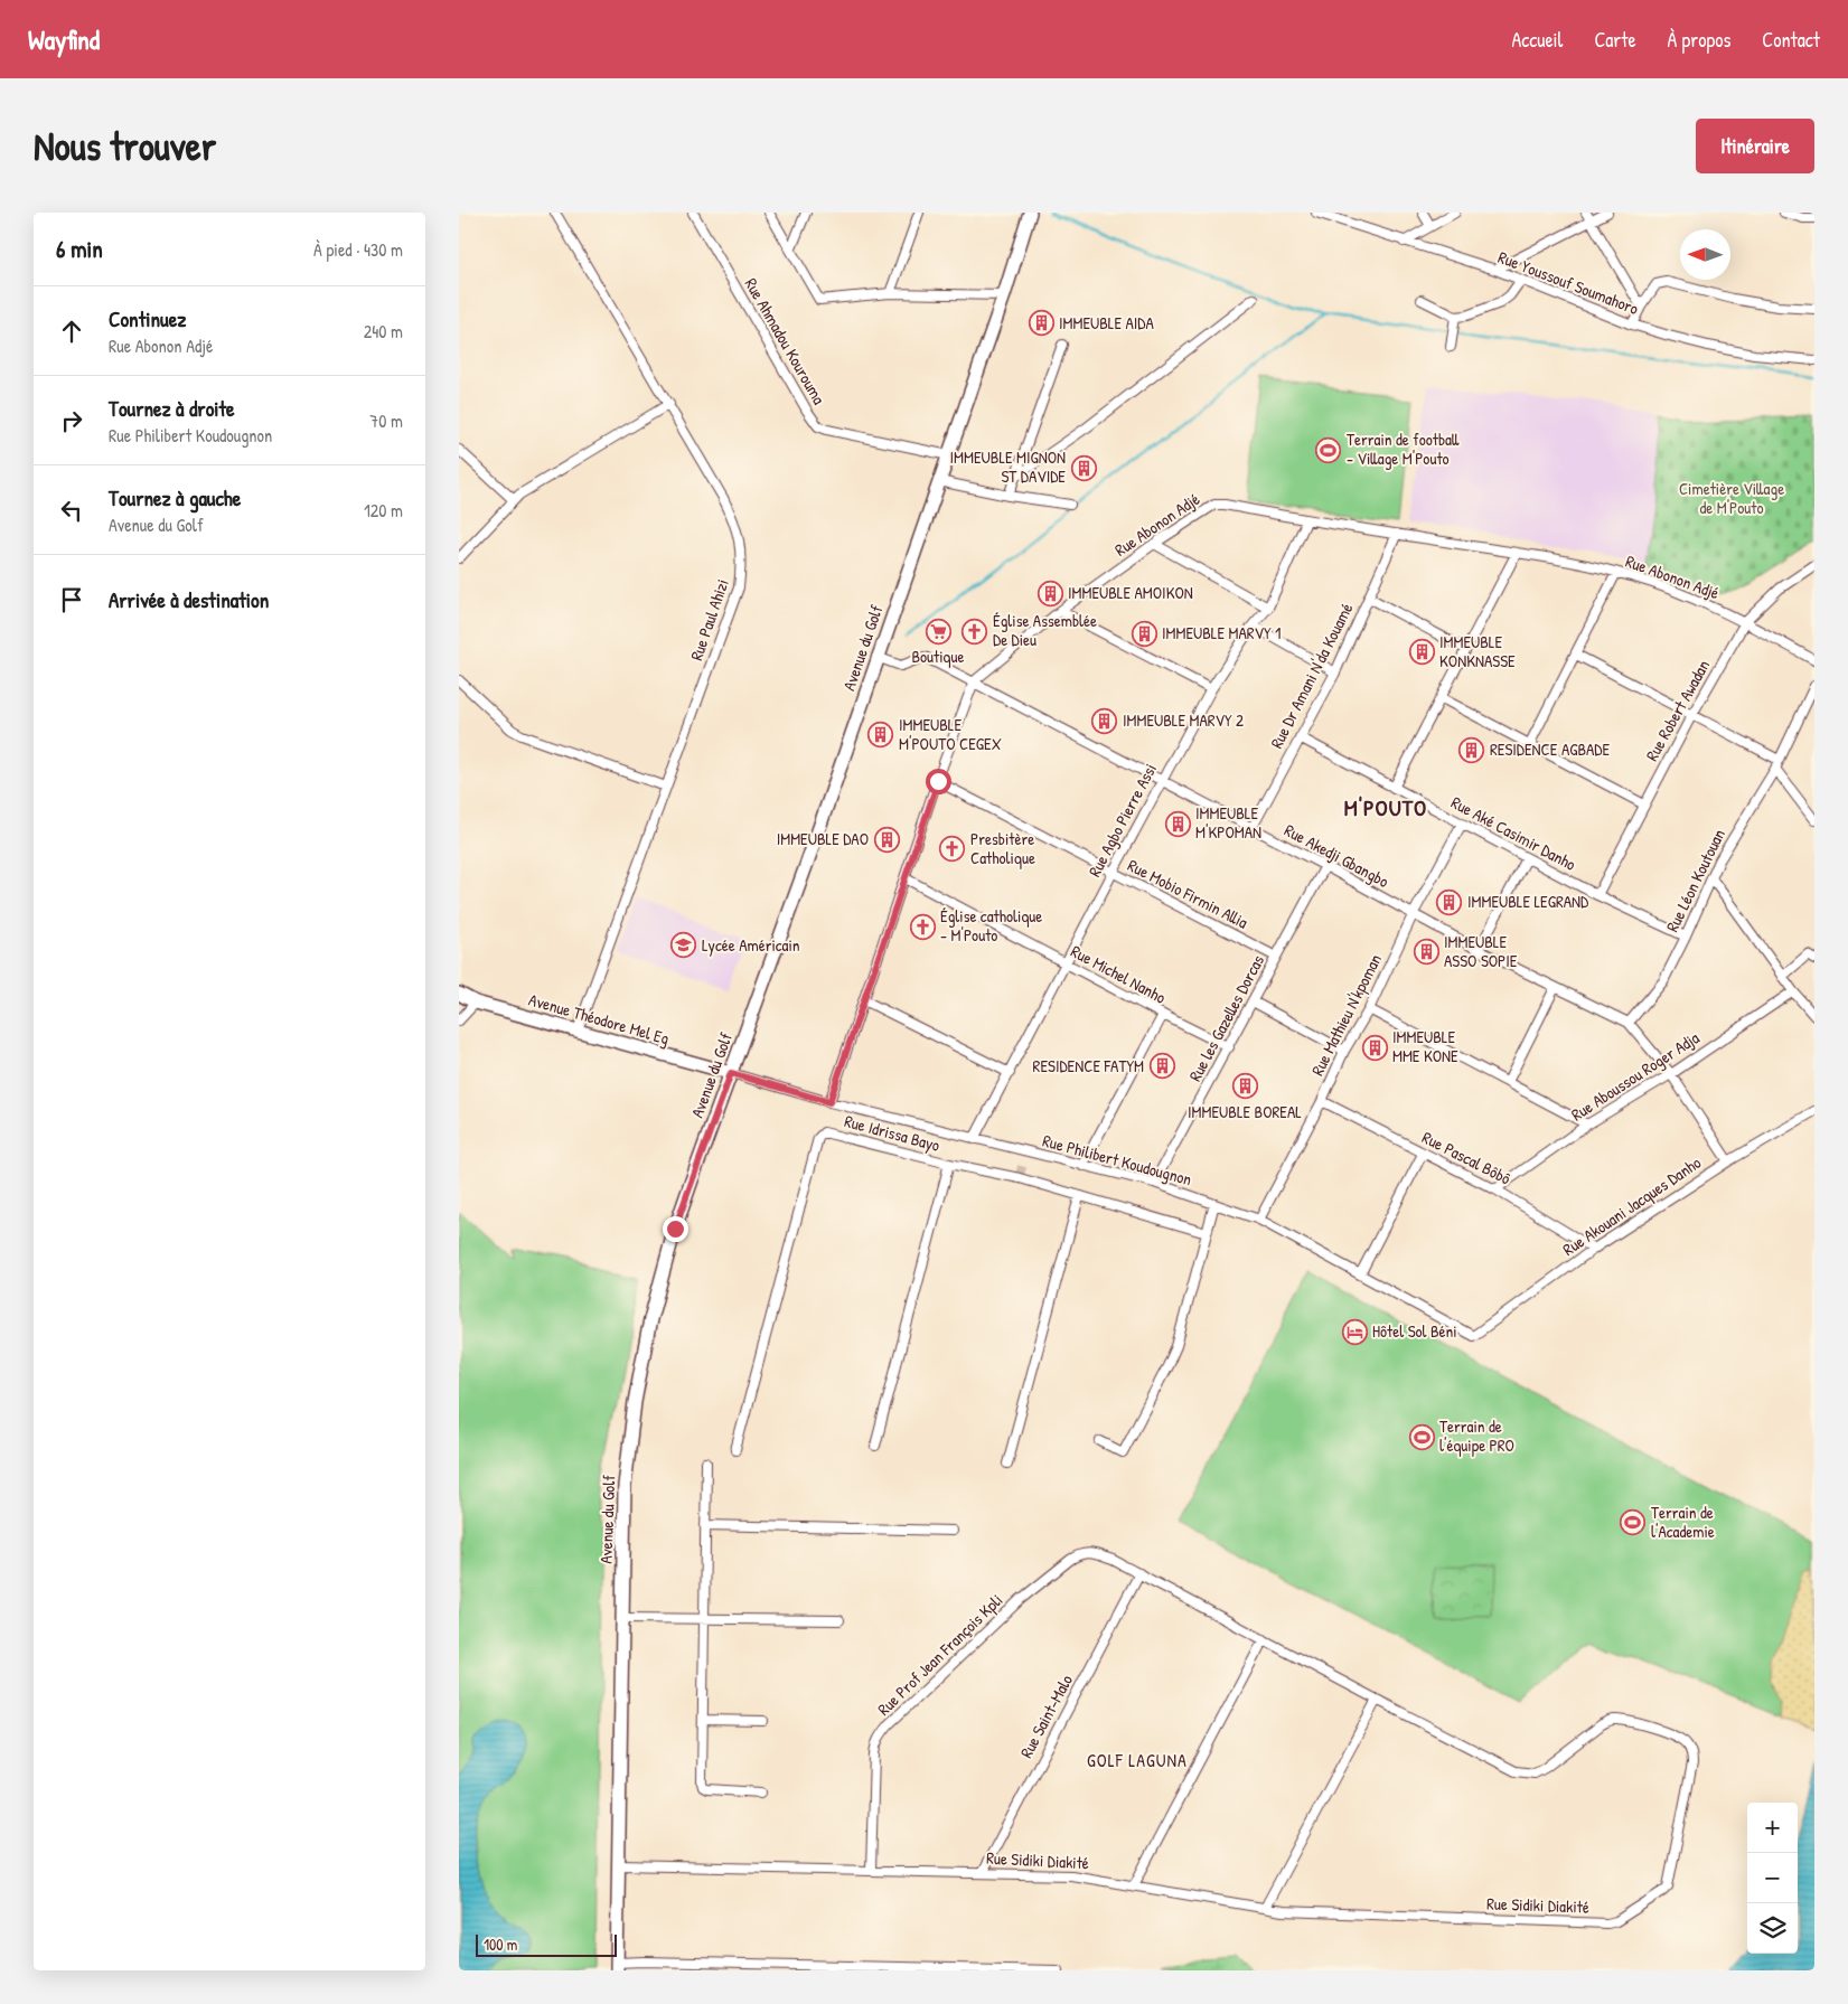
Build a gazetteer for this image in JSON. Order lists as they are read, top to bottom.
{
  "streets": {
    "main road": ["Avenue du Golf", "Avenue Théodore Mel Eg"],
    "street": [
      "Rue Youssouf Soumahoro",
      "Rue Ahmadou Kourouma",
      "Rue Abonon Adjé",
      "Rue Paul Ahizi",
      "Rue Dr Amani N'da Kouamé",
      "Rue Robert Awadan",
      "Rue Agbo Pierre Assi",
      "Rue Aké Casimir Danho",
      "Rue Akedji Gbangbo",
      "Rue Léon Koutouan",
      "Rue Mobio Firmin Allia",
      "Rue Michel Nanho",
      "Rue Mathieu N'kpoman",
      "Rue les Gazelles Dorcas",
      "Rue Aboussou Roger Adja",
      "Rue Idrissa Bayo",
      "Rue Pascal Bôbô",
      "Rue Philibert Koudougnon",
      "Rue Akouani Jacques Danho",
      "Rue Prof Jean François Kpli",
      "Rue Saint-Malo",
      "Rue Sidiki Diakité"
    ]
  },
  "crossings": [
    ["Rue Ahmadou Kourouma", "Avenue du Golf"],
    ["Rue Abonon Adjé", "Rue Dr Amani N'da Kouamé"],
    ["Rue Abonon Adjé", "Rue Robert Awadan"],
    ["Rue Abonon Adjé", "Rue Agbo Pierre Assi"],
    ["Rue Abonon Adjé", "Rue Akedji Gbangbo"],
    ["Rue Paul Ahizi", "Avenue Théodore Mel Eg"],
    ["Avenue du Golf", "Rue Akedji Gbangbo"],
    ["Avenue du Golf", "Avenue Théodore Mel Eg"],
    ["Avenue du Golf", "Rue Philibert Koudougnon"],
    ["Avenue du Golf", "Rue Sidiki Diakité"],
    ["Rue Dr Amani N'da Kouamé", "Rue Aké Casimir Danho"],
    ["Rue Dr Amani N'da Kouamé", "Rue Akedji Gbangbo"],
    ["Rue Robert Awadan", "Rue Aké Casimir Danho"],
    ["Rue Agbo Pierre Assi", "Rue Akedji Gbangbo"],
    ["Rue Agbo Pierre Assi", "Rue Mobio Firmin Allia"],
    ["Rue Agbo Pierre Assi", "Rue Michel Nanho"],
    ["Rue Agbo Pierre Assi", "Rue Philibert Koudougnon"],
    ["Rue Aké Casimir Danho", "Rue Léon Koutouan"],
    ["Rue Aké Casimir Danho", "Rue Mathieu N'kpoman"],
    ["Rue Akedji Gbangbo", "Rue Léon Koutouan"],
    ["Rue Akedji Gbangbo", "Rue Mathieu N'kpoman"],
    ["Rue Akedji Gbangbo", "Rue les Gazelles Dorcas"],
    ["Rue Akedji Gbangbo", "Rue Aboussou Roger Adja"],
    ["Rue Akedji Gbangbo", "Rue Akouani Jacques Danho"],
    ["Rue Mobio Firmin Allia", "Rue les Gazelles Dorcas"],
    ["Rue Michel Nanho", "Rue les Gazelles Dorcas"],
    ["Rue Mathieu N'kpoman", "Rue Pascal Bôbô"],
    ["Rue Mathieu N'kpoman", "Rue Philibert Koudougnon"],
    ["Rue les Gazelles Dorcas", "Rue Philibert Koudougnon"],
    ["Avenue Théodore Mel Eg", "Rue Philibert Koudougnon"],
    ["Rue Aboussou Roger Adja", "Rue Pascal Bôbô"],
    ["Rue Pascal Bôbô", "Rue Akouani Jacques Danho"],
    ["Rue Philibert Koudougnon", "Rue Akouani Jacques Danho"],
    ["Rue Prof Jean François Kpli", "Rue Saint-Malo"],
    ["Rue Prof Jean François Kpli", "Rue Sidiki Diakité"],
    ["Rue Saint-Malo", "Rue Sidiki Diakité"]
  ],
  "districts": ["M'POUTO", "GOLF LAGUNA"],
  "parks": ["Cimetière Village de M'Pouto"],
  "places": {
    "building": [
      "IMMEUBLE AIDA",
      "IMMEUBLE MIGNON ST DAVIDE",
      "IMMEUBLE AMOIKON",
      "IMMEUBLE MARVY 1",
      "IMMEUBLE KONKNASSE",
      "IMMEUBLE MARVY 2",
      "IMMEUBLE M'POUTO CEGEX",
      "RESIDENCE AGBADE",
      "IMMEUBLE M'KPOMAN",
      "IMMEUBLE DAO",
      "IMMEUBLE LEGRAND",
      "IMMEUBLE ASSO SOPIE",
      "IMMEUBLE MME KONE",
      "RESIDENCE FATYM",
      "IMMEUBLE BOREAL"
    ],
    "sports": ["Terrain de football - Village M'Pouto", "Terrain de l'équipe PRO", "Terrain de l'Academie"],
    "supermarket": ["Boutique"],
    "church": ["Église Assemblée De Dieu", "Presbitère Catholique", "Église catholique - M'Pouto"],
    "school or university": ["Lycée Américain"],
    "hotel": ["Hôtel Sol Béni"]
  },
  "scale_bar": "100 m",
  "north": "left",
  "page": {
    "header": "Wayfind",
    "nav": [
      "Accueil",
      "Carte",
      "À propos",
      "Contact"
    ],
    "buttons": "Itinéraire",
    "title": "Nous trouver",
    "heading": ["6 min", "À pied · 430 m"],
    "list": [
      ["Continuez", "Rue Abonon Adjé", "240 m"],
      ["Tournez à droite", "Rue Philibert Koudougnon", "70 m"],
      ["Tournez à gauche", "Avenue du Golf", "120 m"],
      "Arrivée à destination"
    ],
    "map_buttons": ["+", "−"],
    "scale": "100 m"
  }
}
